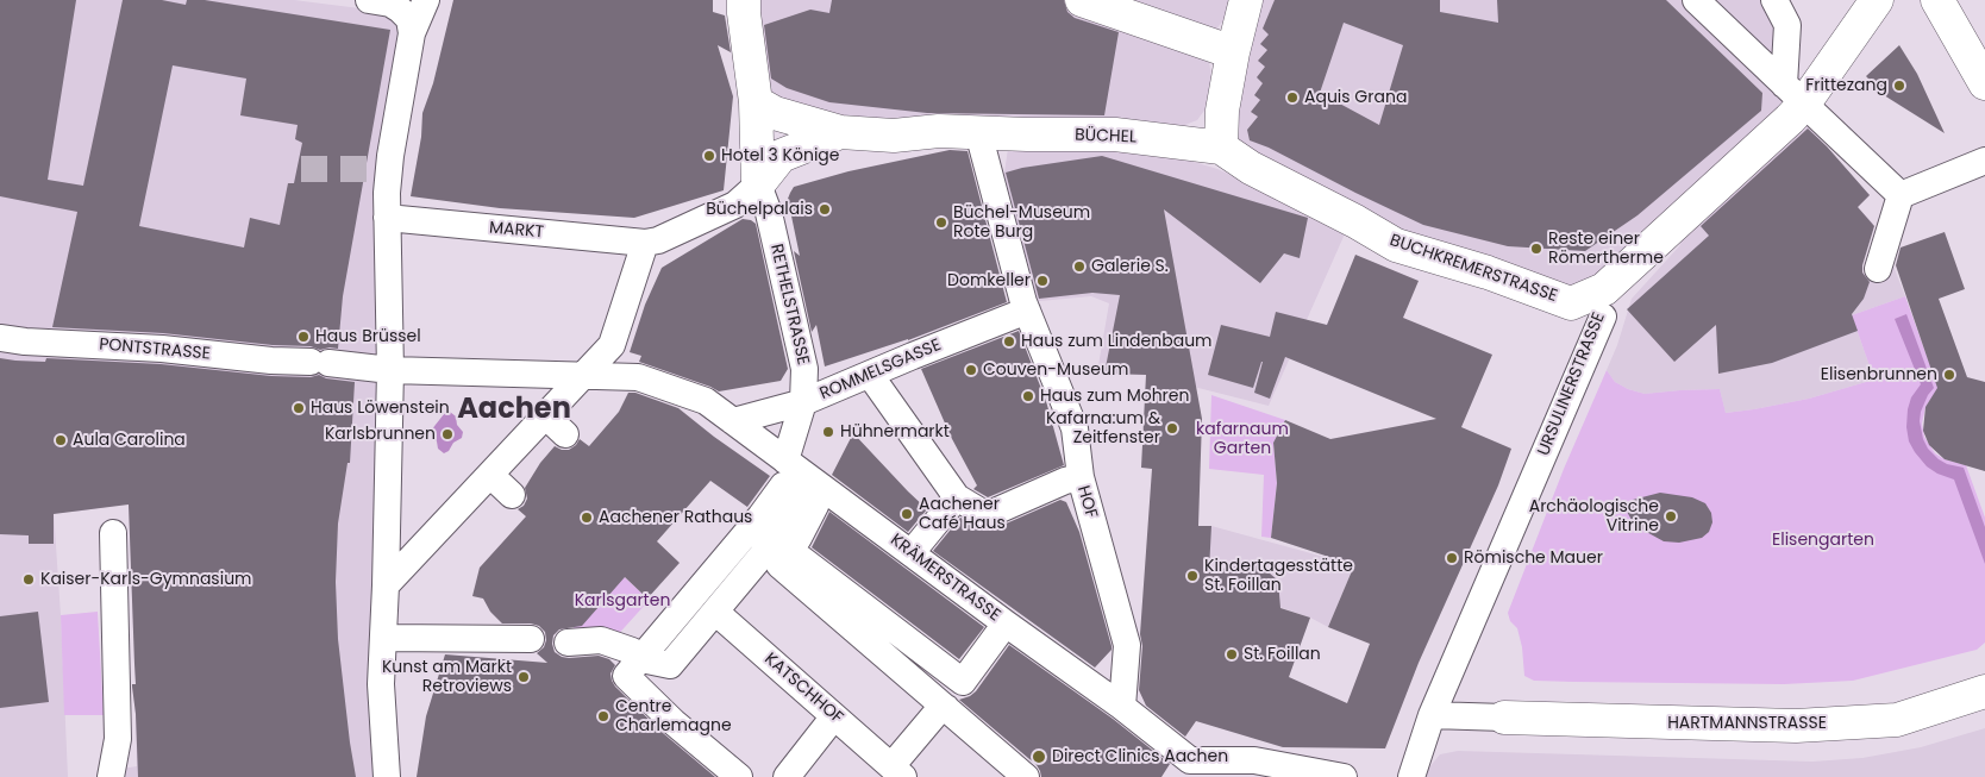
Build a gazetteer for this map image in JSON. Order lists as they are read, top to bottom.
{
  "streets": {
    "street": [
      "BÜCHEL",
      "MARKT",
      "BUCHKREMERSTRASSE",
      "RETHELSTRASSE",
      "PONTSTRASSE",
      "ROMMELSGASSE",
      "URSULINERSTRASSE",
      "HOF",
      "KRÄMERSTRASSE",
      "KATSCHHOF",
      "HARTMANNSTRASSE"
    ]
  },
  "crossings": [
    ["BÜCHEL", "MARKT"],
    ["BÜCHEL", "BUCHKREMERSTRASSE"],
    ["BÜCHEL", "RETHELSTRASSE"],
    ["BÜCHEL", "HOF"],
    ["BUCHKREMERSTRASSE", "URSULINERSTRASSE"],
    ["RETHELSTRASSE", "ROMMELSGASSE"],
    ["RETHELSTRASSE", "KRÄMERSTRASSE"],
    ["ROMMELSGASSE", "HOF"],
    ["ROMMELSGASSE", "KRÄMERSTRASSE"],
    ["HOF", "KRÄMERSTRASSE"],
    ["KRÄMERSTRASSE", "KATSCHHOF"]
  ],
  "districts": ["Aachen"],
  "parks": ["kafarnaum Garten", "Elisengarten", "Karlsgarten"],
  "places": [
    "Frittezang",
    "Aquis Grana",
    "Hotel 3 Könige",
    "Büchelpalais",
    "Büchel-Museum Rote Burg",
    "Reste einer Römertherme",
    "Galerie S.",
    "Domkeller",
    "Haus Brüssel",
    "Haus zum Lindenbaum",
    "Couven-Museum",
    "Elisenbrunnen",
    "Haus zum Mohren",
    "Haus Löwenstein",
    "Kafarna:um & Zeitfenster",
    "Hühnermarkt",
    "Karlsbrunnen",
    "Aula Carolina",
    "Aachener Café Haus",
    "Archäologische Vitrine",
    "Aachener Rathaus",
    "Römische Mauer",
    "Kindertagesstätte St. Foillan",
    "Kaiser-Karls-Gymnasium",
    "St. Foillan",
    "Kunst am Markt Retroviews",
    "Centre Charlemagne",
    "Direct Clinics Aachen"
  ]
}
